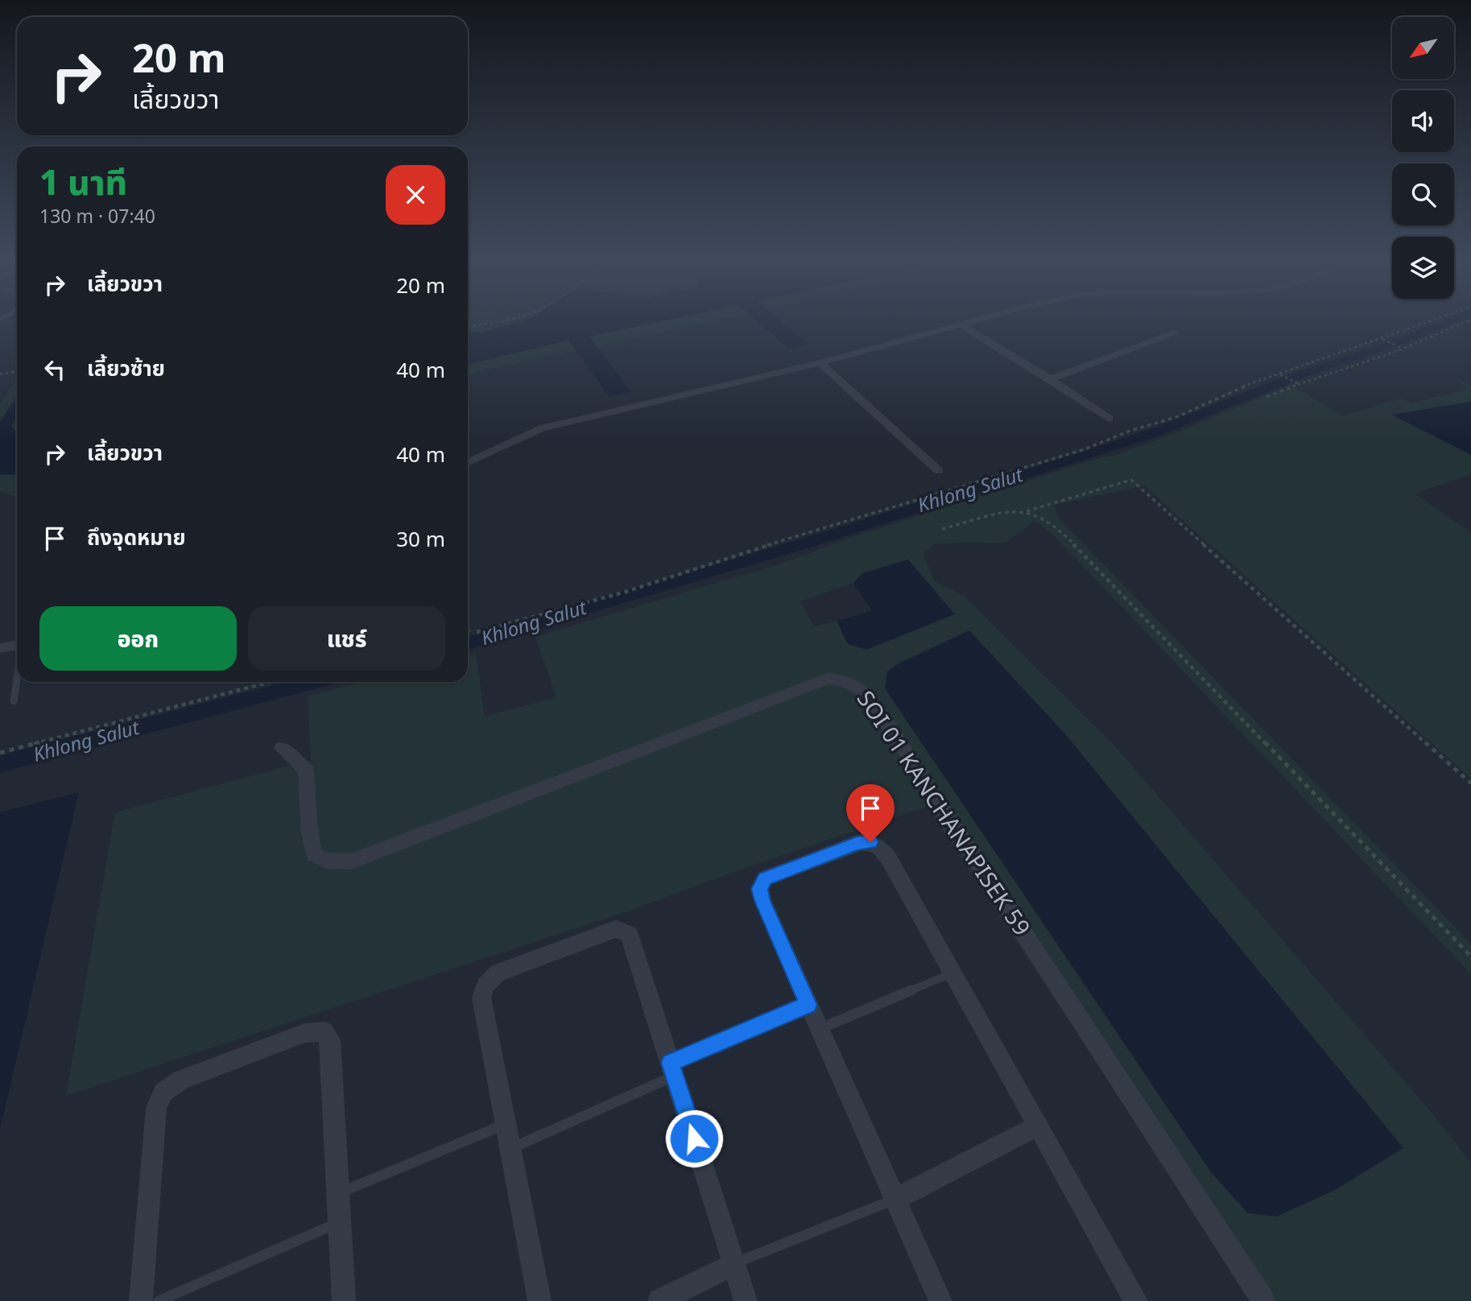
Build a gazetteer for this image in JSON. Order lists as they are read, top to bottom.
{
  "streets": {
    "street": ["SOI 01 KANCHANAPISEK 59"]
  },
  "water": ["Khlong Salut"],
  "north": "bottom left",
  "page": {
    "turn": ["20 m", "เลี้ยวขวา"],
    "heading": ["1 นาที", "130 m · 07:40"],
    "list": [
      {
        "name": "เลี้ยวขวา",
        "value": "20 m"
      },
      {
        "name": "เลี้ยวซ้าย",
        "value": "40 m"
      },
      {
        "name": "เลี้ยวขวา",
        "value": "40 m"
      },
      {
        "name": "ถึงจุดหมาย",
        "value": "30 m"
      }
    ],
    "buttons": ["ออก", "แชร์"]
  }
}
